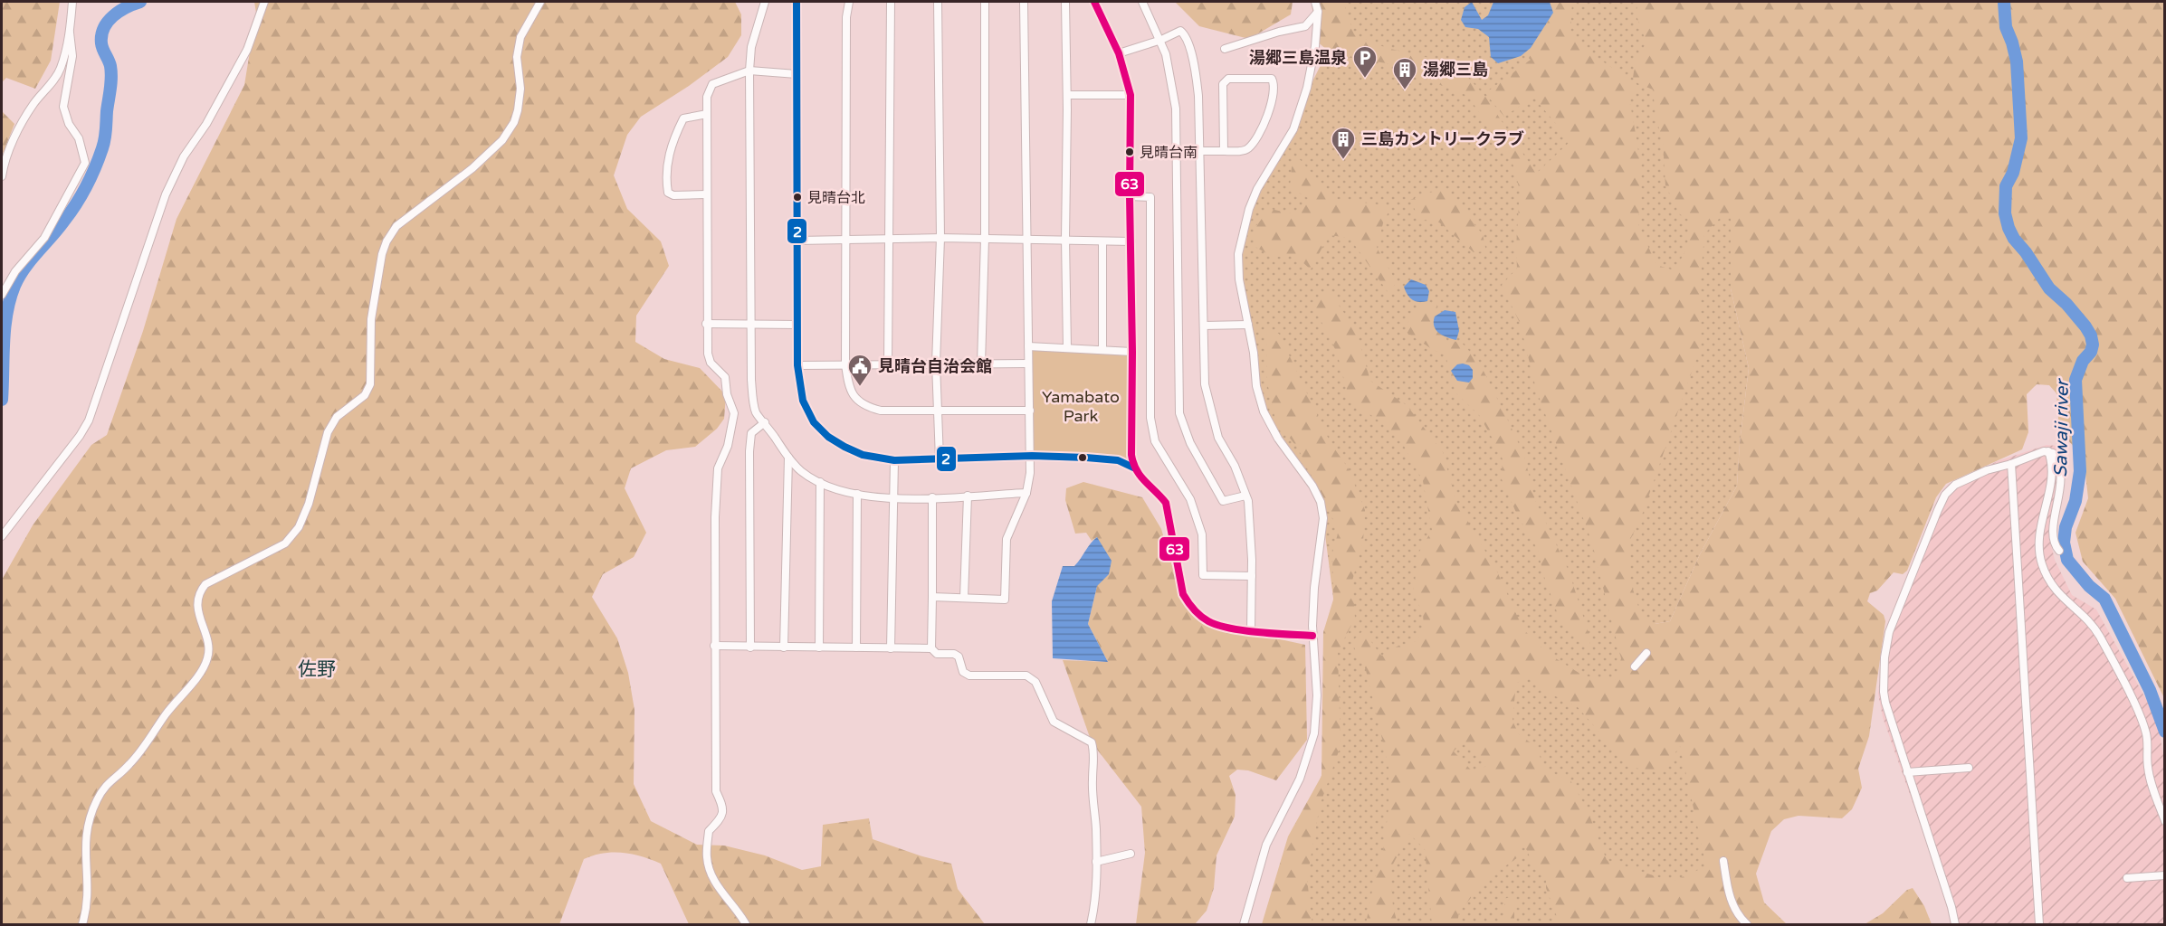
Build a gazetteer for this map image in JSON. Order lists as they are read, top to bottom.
{
  "districts": ["佐野"],
  "water": ["Sawaji river"],
  "parks": ["Yamabato Park"],
  "places": {
    "parking": ["湯郷三島温泉"],
    "building": ["湯郷三島", "三島カントリークラブ"],
    "other": ["見晴台南", "見晴台北"],
    "public building": ["見晴台自治会館"]
  },
  "lines": ["transit line 2", "transit line 63"]
}
